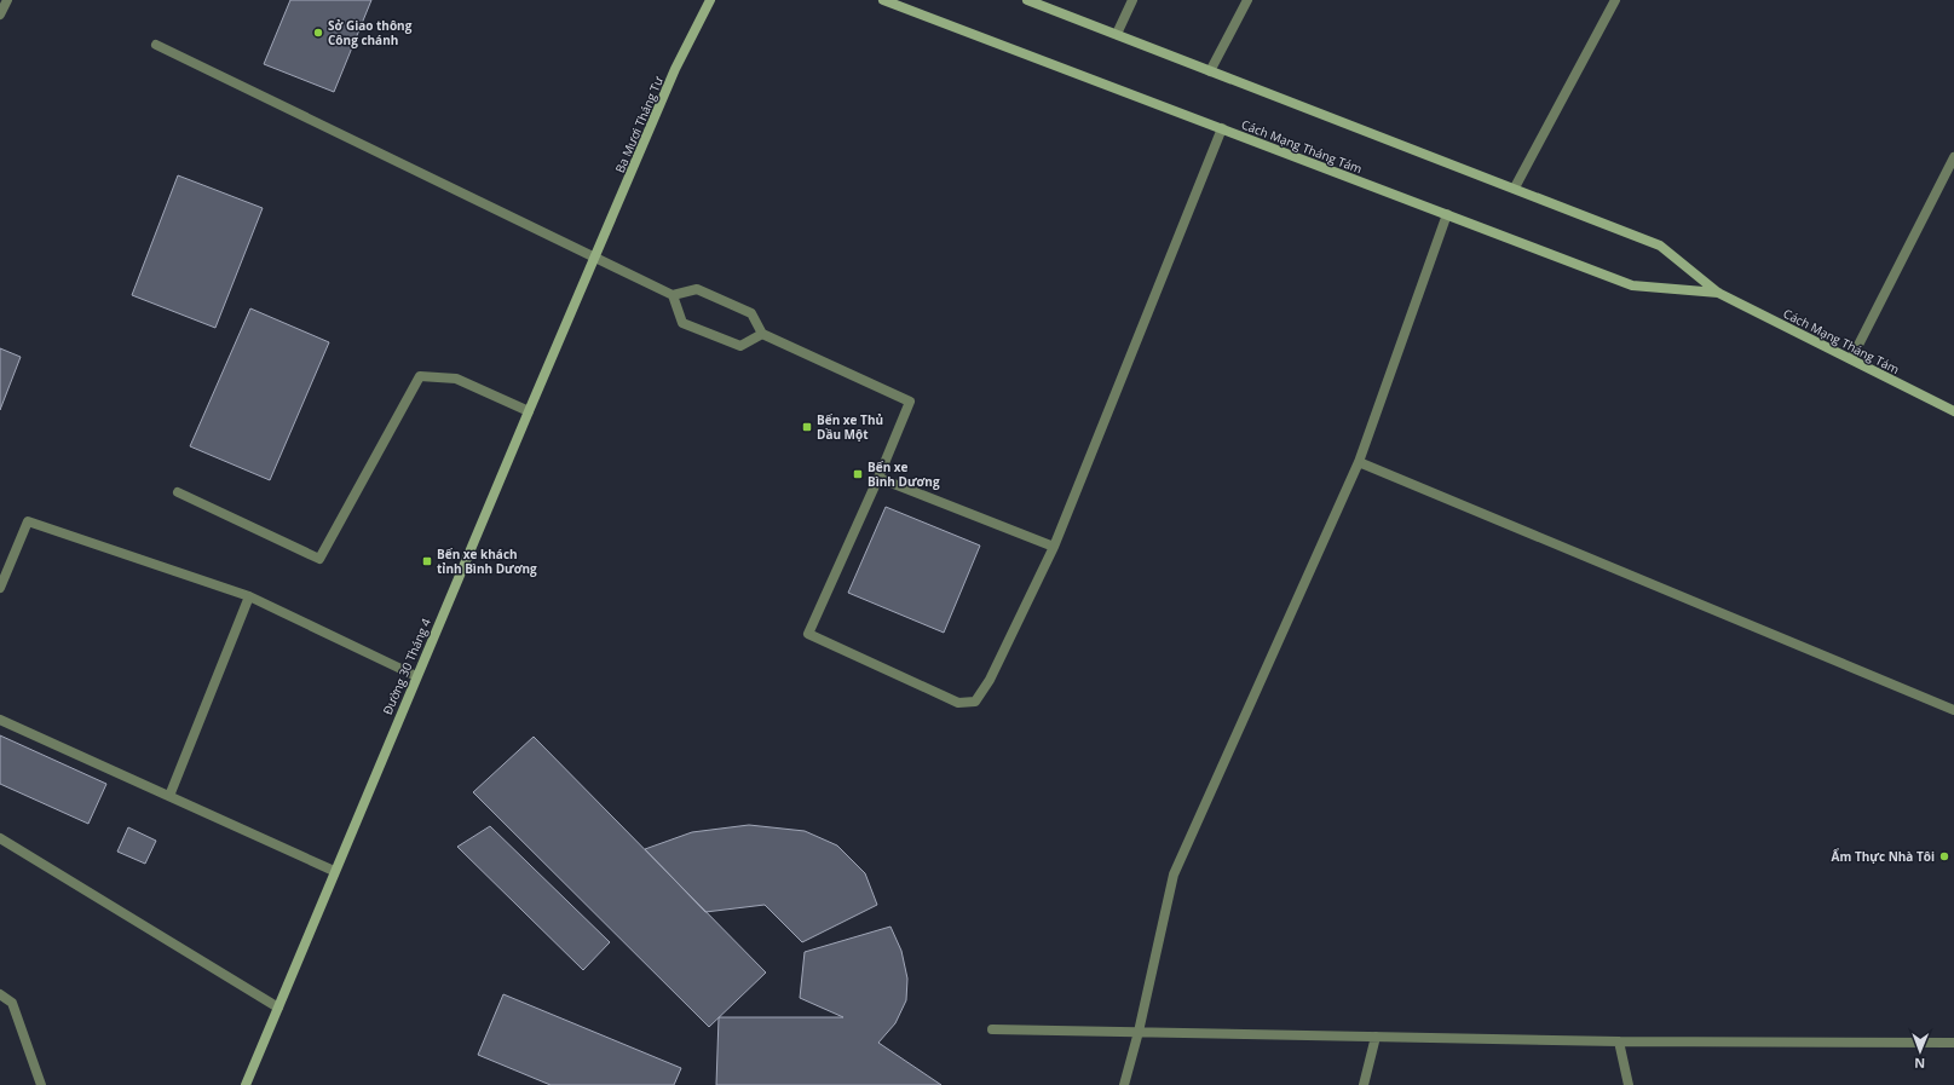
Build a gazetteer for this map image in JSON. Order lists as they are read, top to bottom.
{
  "streets": {
    "main road": ["Ba Mươi Tháng Tư", "Cách Mạng Tháng Tám", "Đường 30 Tháng 4"]
  },
  "crossings": [
    ["Ba Mươi Tháng Tư", "Đường 30 Tháng 4"]
  ],
  "places": {
    "other": ["Sở Giao thông Công chánh", "Ẩm Thực Nhà Tôi"],
    "transit": ["Bến xe Thủ Dầu Một", "Bến xe Bình Dương", "Bến xe khách tỉnh Bình Dương"]
  },
  "north": "bottom"
}
